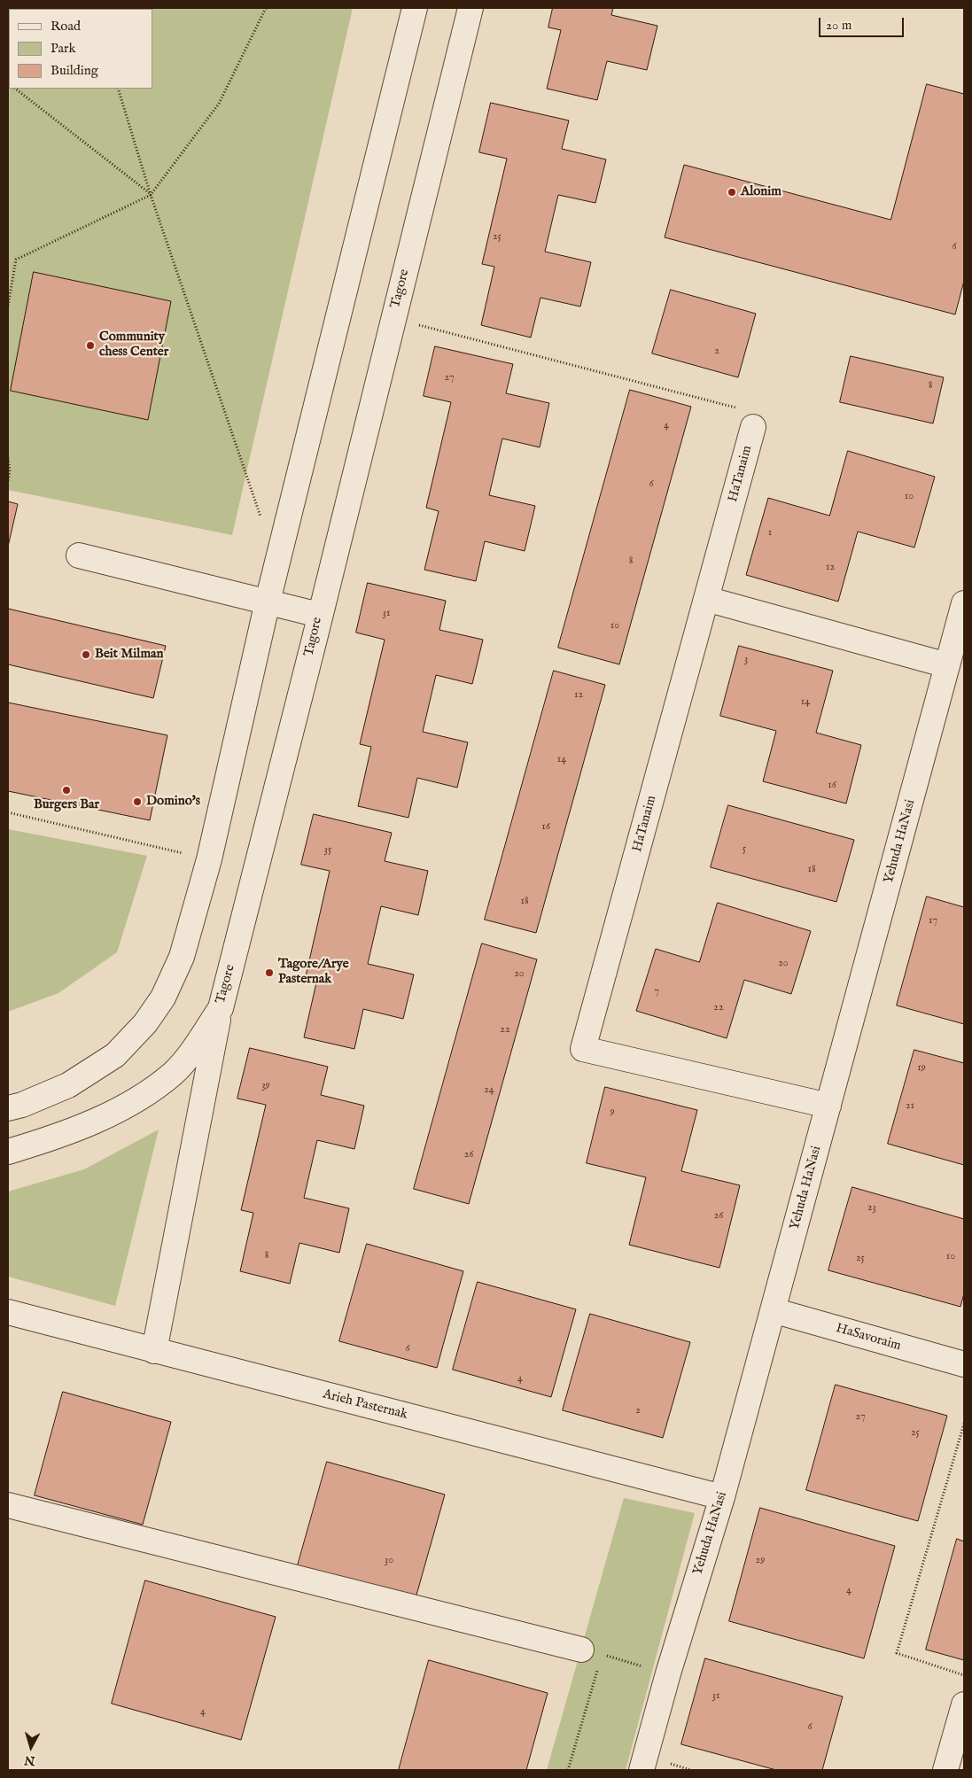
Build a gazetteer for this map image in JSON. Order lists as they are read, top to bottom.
{
  "streets": {
    "street": [
      "Tagore",
      "HaTanaim",
      "Yehuda HaNasi",
      "HaSavoraim",
      "Arieh Pasternak"
    ]
  },
  "crossings": [
    ["HaTanaim", "Yehuda HaNasi"],
    ["Yehuda HaNasi", "HaSavoraim"],
    ["Yehuda HaNasi", "Arieh Pasternak"]
  ],
  "places": [
    "Alonim",
    "Community chess Center",
    "Beit Milman",
    "Burgers Bar",
    "Domino's",
    "Tagore/Arye Pasternak"
  ],
  "house_numbers": [
    "25",
    "6",
    "2",
    "27",
    "8",
    "4",
    "6",
    "10",
    "1",
    "8",
    "12",
    "31",
    "10",
    "3",
    "12",
    "14",
    "14",
    "16",
    "16",
    "5",
    "35",
    "18",
    "18",
    "17",
    "20",
    "20",
    "7",
    "22",
    "22",
    "19",
    "39",
    "24",
    "21",
    "9",
    "26",
    "23",
    "26",
    "8",
    "10",
    "25",
    "6",
    "4",
    "2",
    "27",
    "25",
    "30",
    "29",
    "4",
    "31",
    "4",
    "6"
  ],
  "legend": ["Road", "Park", "Building"],
  "scale_bar": "20 m",
  "north": "bottom"
}
